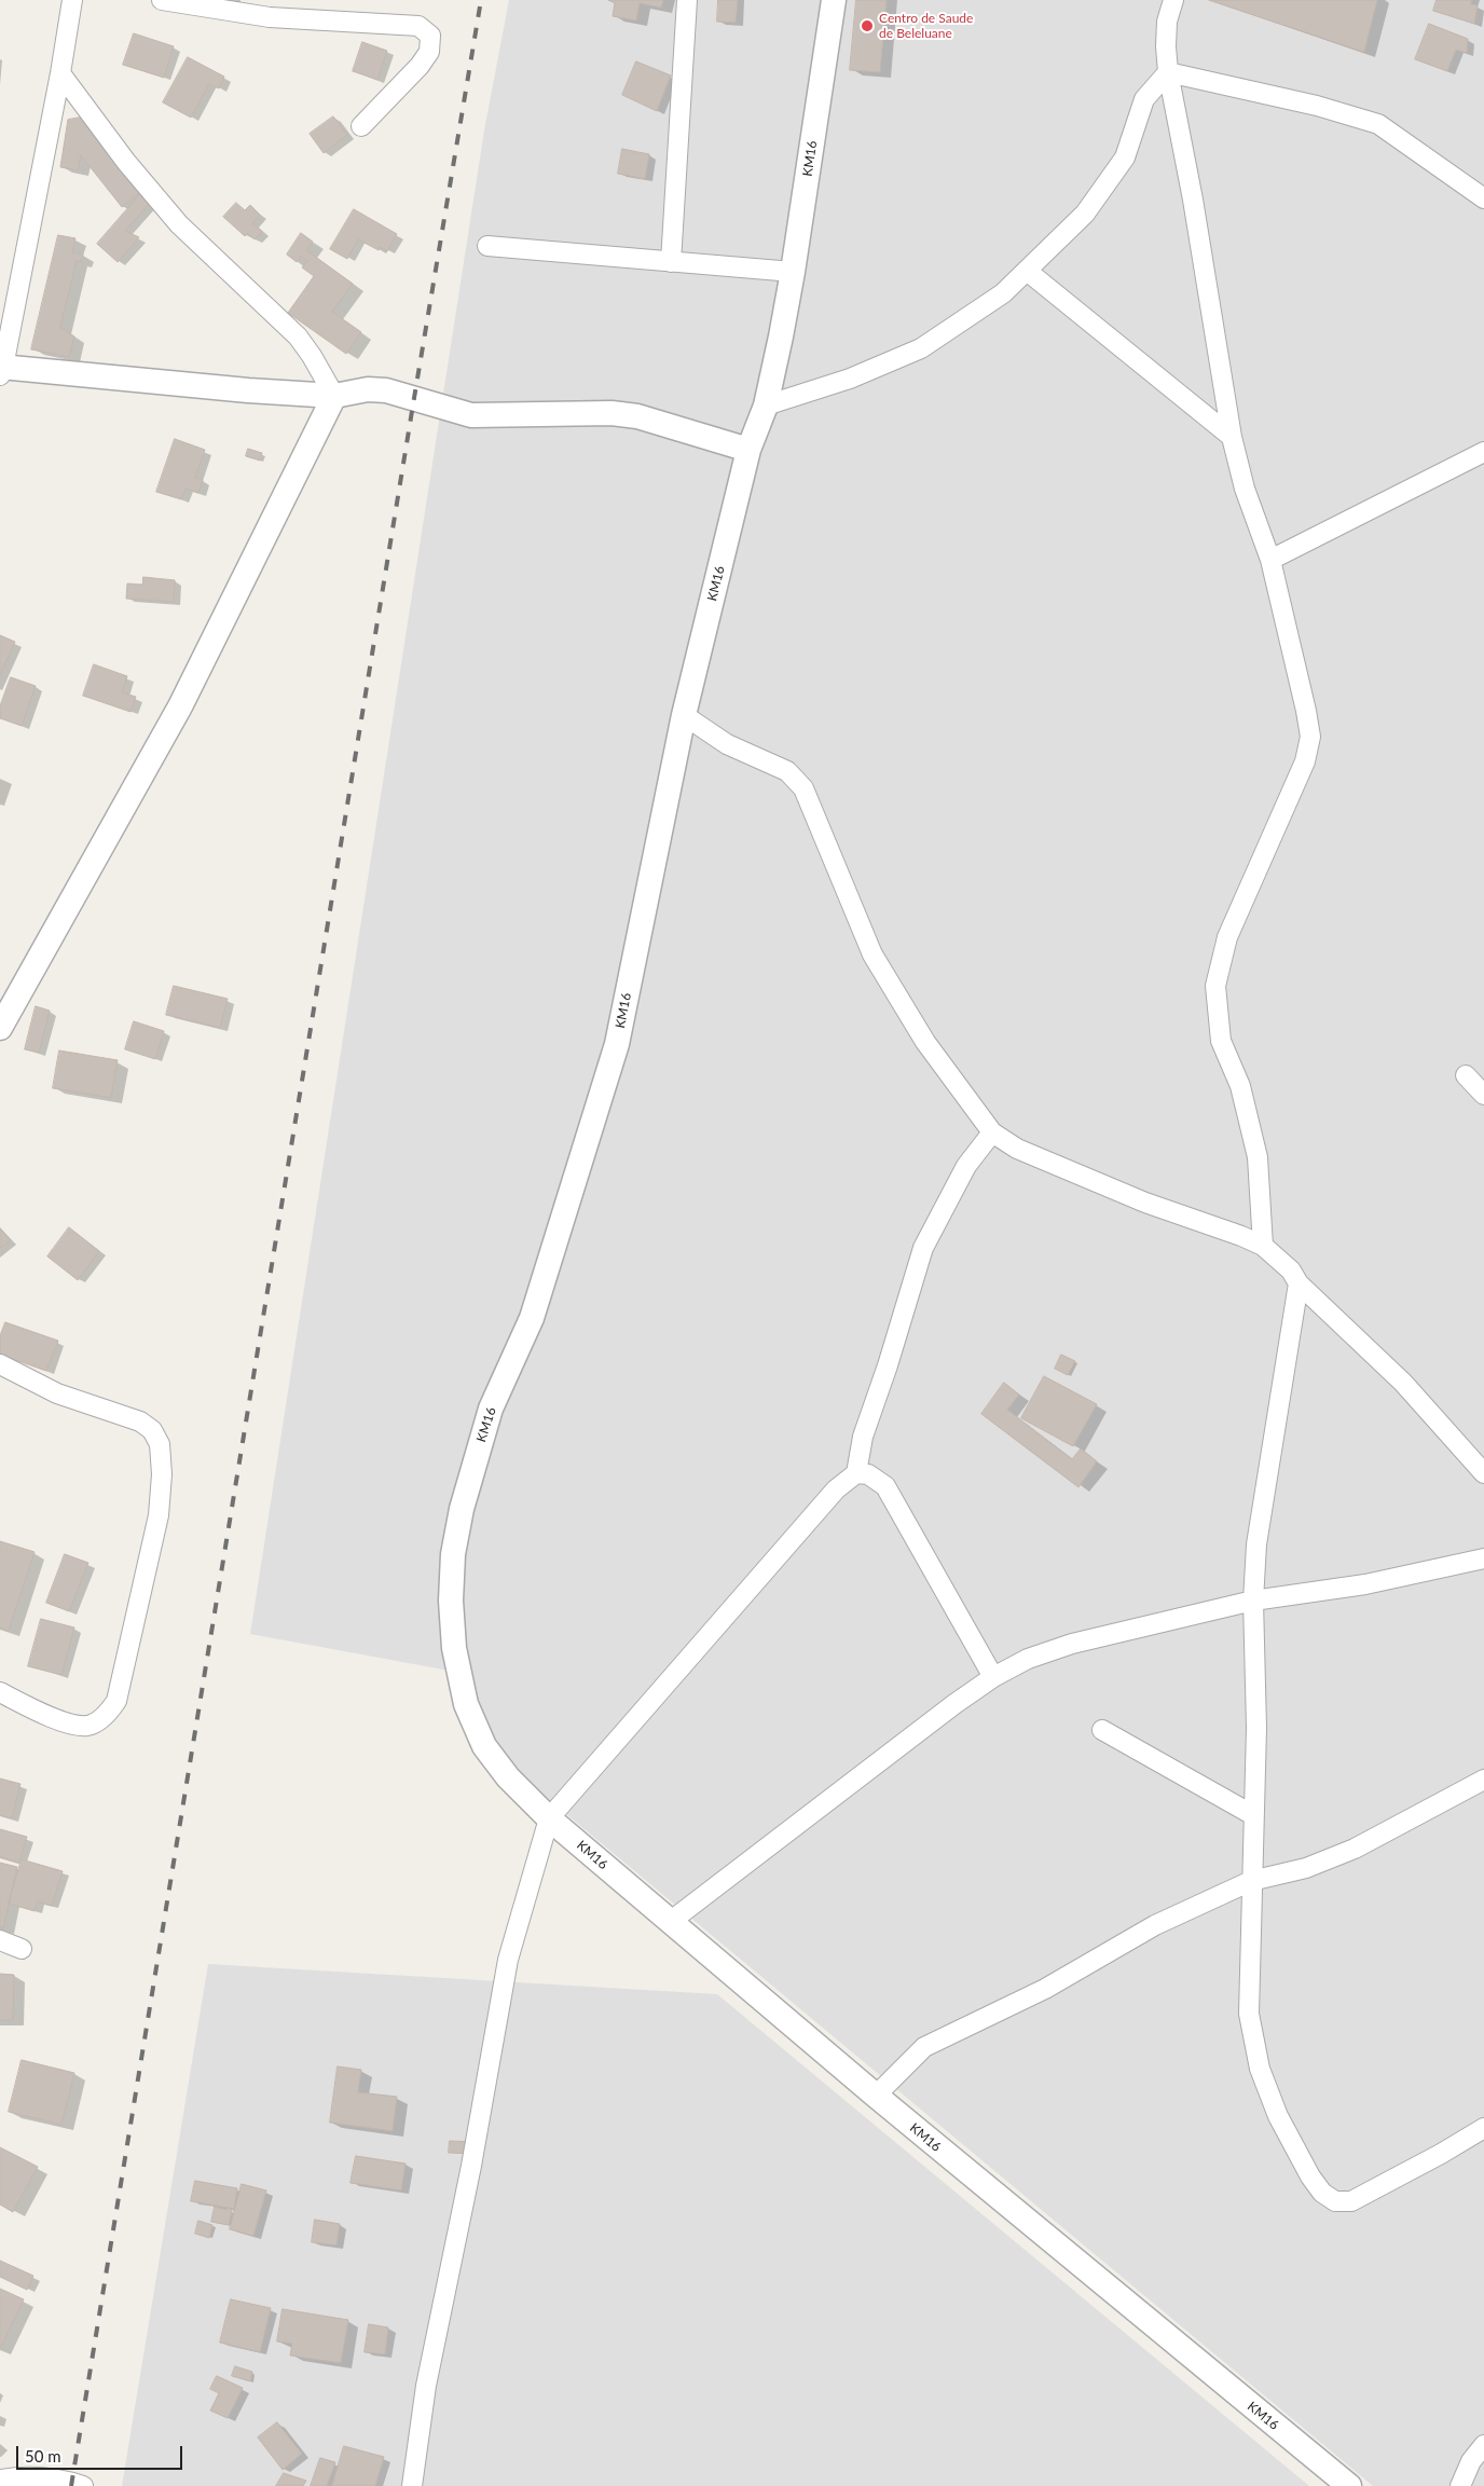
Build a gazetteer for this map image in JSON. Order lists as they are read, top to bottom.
{
  "streets": {
    "street": ["KM16"]
  },
  "places": ["Centro de Saude de Beleluane"],
  "scale_bar": "50 m"
}
